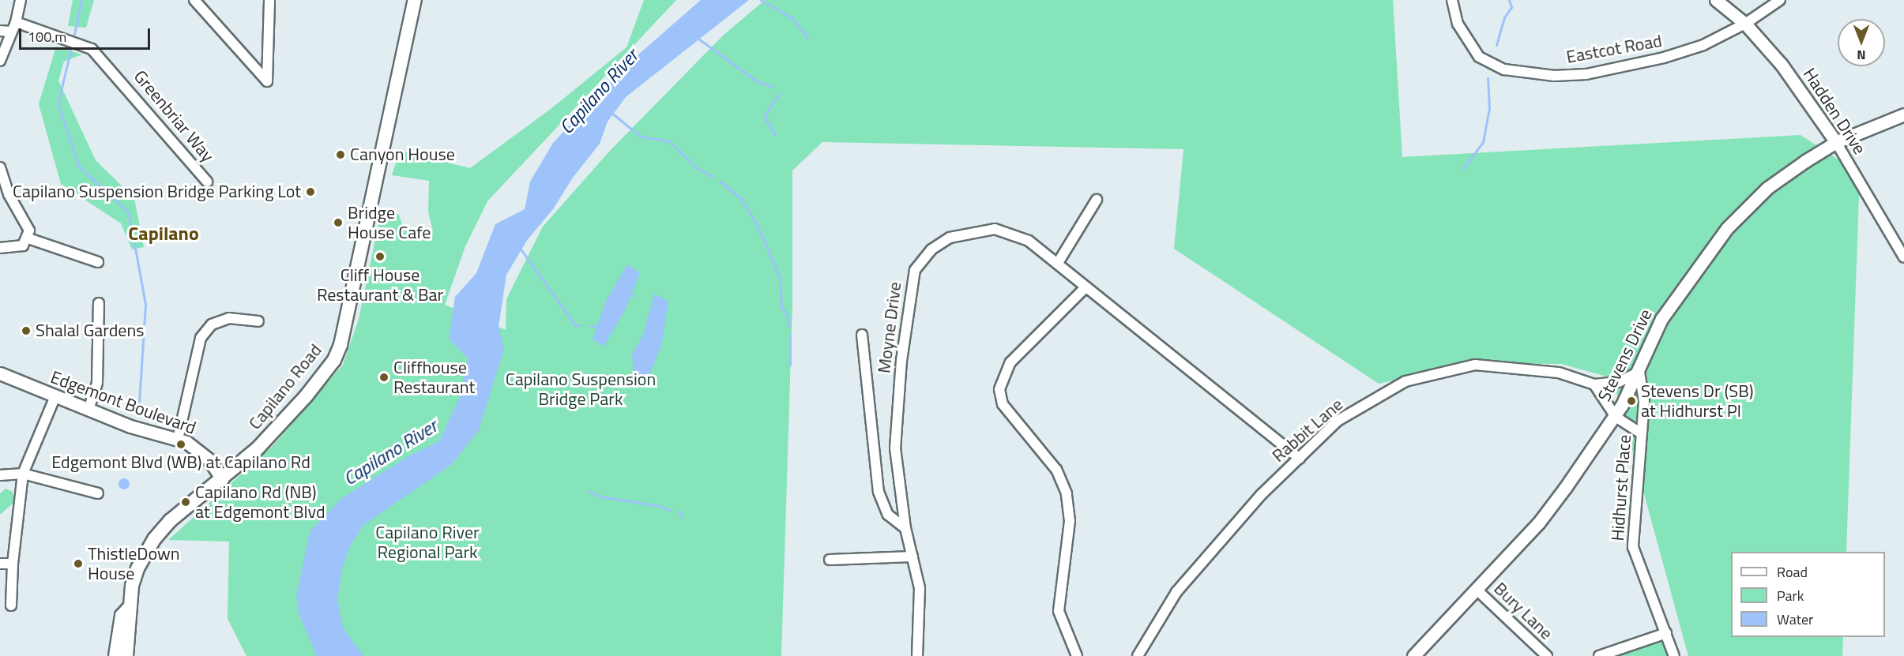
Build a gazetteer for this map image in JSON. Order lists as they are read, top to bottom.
{
  "streets": {
    "main road": ["Capilano Road"],
    "street": [
      "Eastcot Road",
      "Hadden Drive",
      "Greenbriar Way",
      "Moyne Drive",
      "Stevens Drive",
      "Edgemont Boulevard",
      "Rabbit Lane",
      "Hidhurst Place",
      "Bury Lane"
    ]
  },
  "crossings": [
    ["Eastcot Road", "Hadden Drive"],
    ["Hadden Drive", "Stevens Drive"],
    ["Moyne Drive", "Rabbit Lane"],
    ["Stevens Drive", "Hidhurst Place"],
    ["Stevens Drive", "Bury Lane"],
    ["Capilano Road", "Edgemont Boulevard"]
  ],
  "districts": ["Capilano"],
  "water": ["Capilano River"],
  "parks": ["Capilano Suspension Bridge Park", "Capilano River Regional Park"],
  "places": [
    "Canyon House",
    "Capilano Suspension Bridge Parking Lot",
    "Bridge House Cafe",
    "Cliff House Restaurant & Bar",
    "Shalal Gardens",
    "Cliffhouse Restaurant",
    "Stevens Dr (SB) at Hidhurst Pl",
    "Edgemont Blvd (WB) at Capilano Rd",
    "Capilano Rd (NB) at Edgemont Blvd",
    "ThistleDown House"
  ],
  "legend": ["Road", "Park", "Water"],
  "scale_bar": "100 m",
  "north": "bottom"
}
